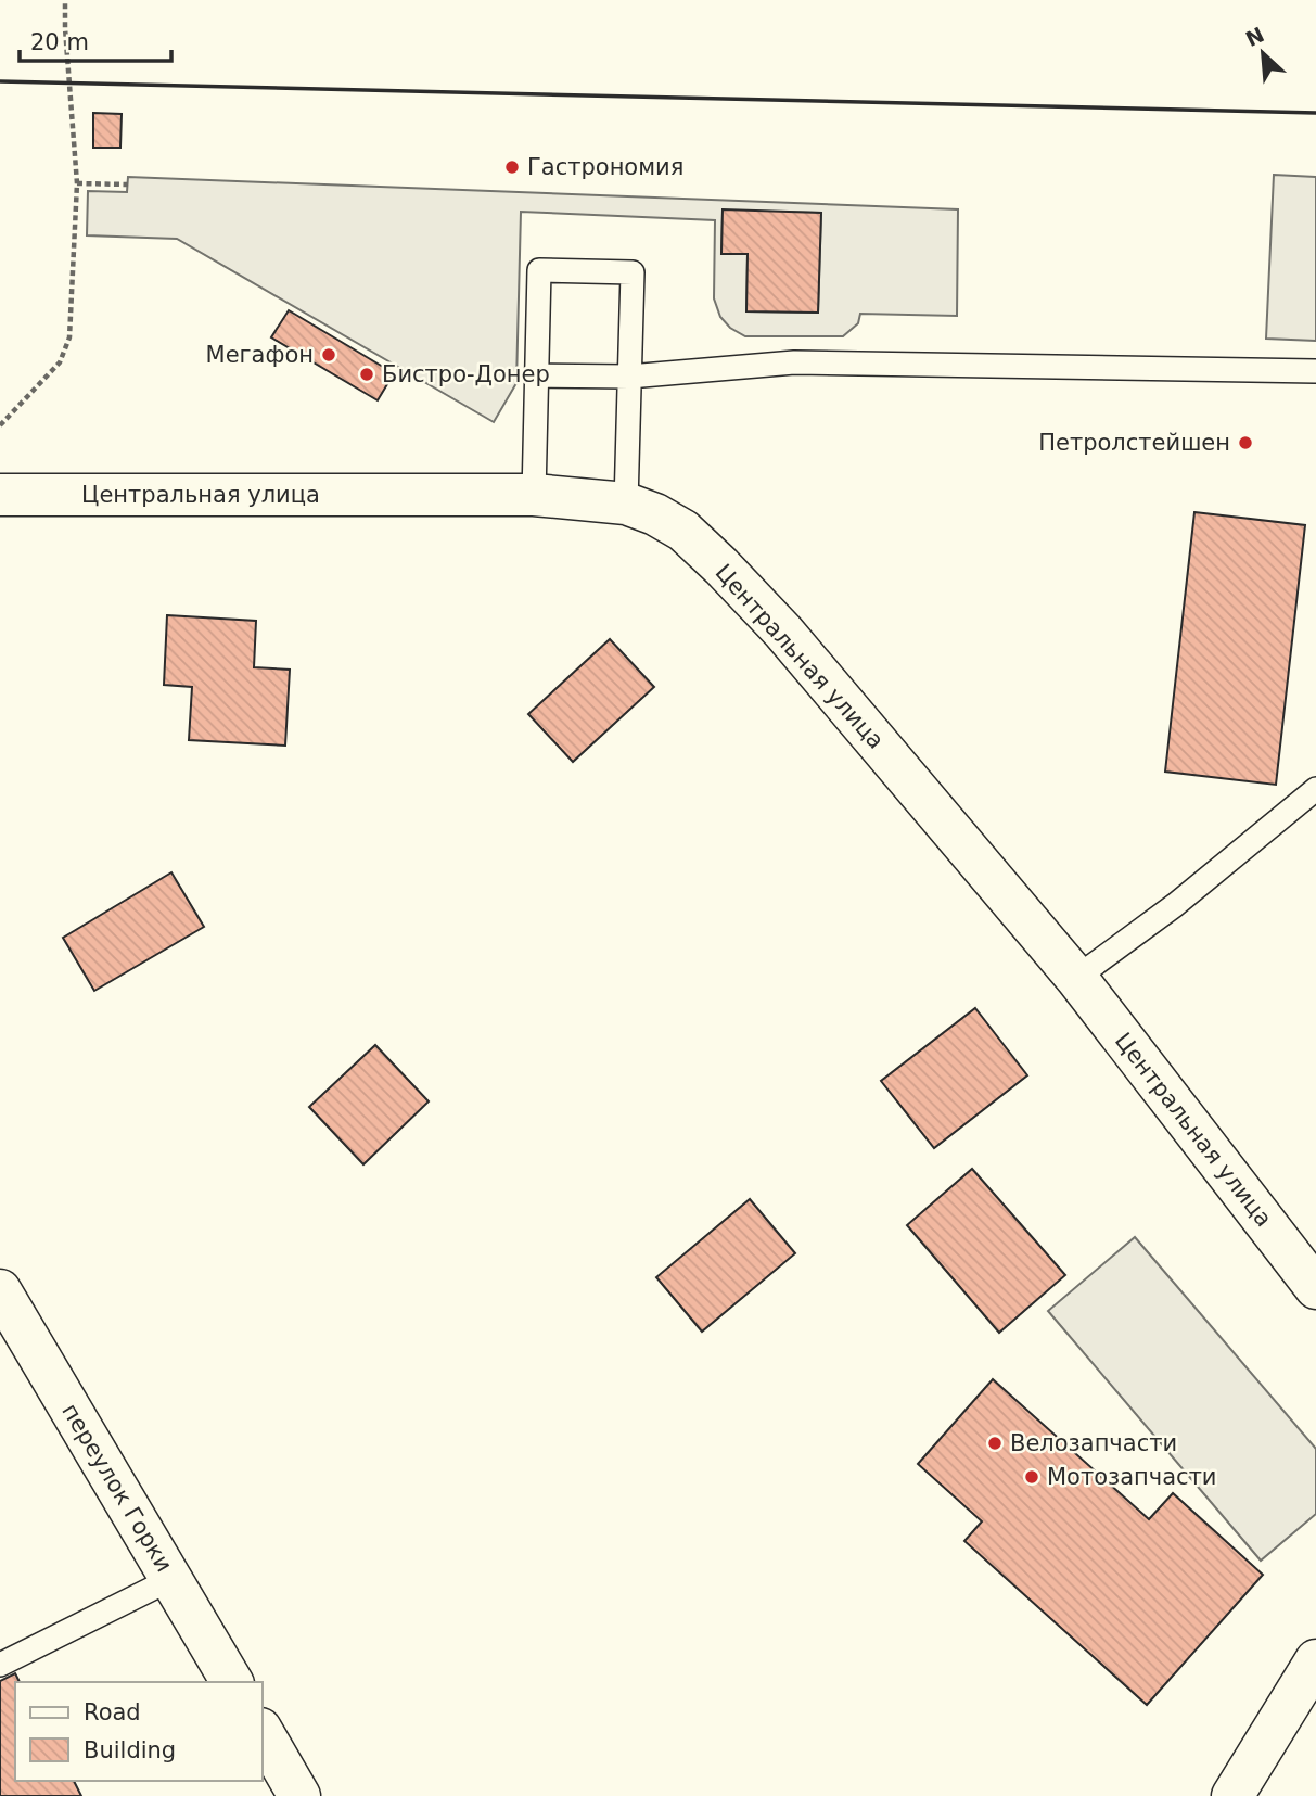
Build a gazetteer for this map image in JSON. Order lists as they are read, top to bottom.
{
  "streets": {
    "main road": ["Центральная улица", "переулок Горки"]
  },
  "places": [
    "Гастрономия",
    "Мегафон",
    "Бистро-Донер",
    "Петролстейшен",
    "Велозапчасти",
    "Мотозапчасти"
  ],
  "legend": ["Road", "Building"],
  "scale_bar": "20 m",
  "north": "top left"
}
